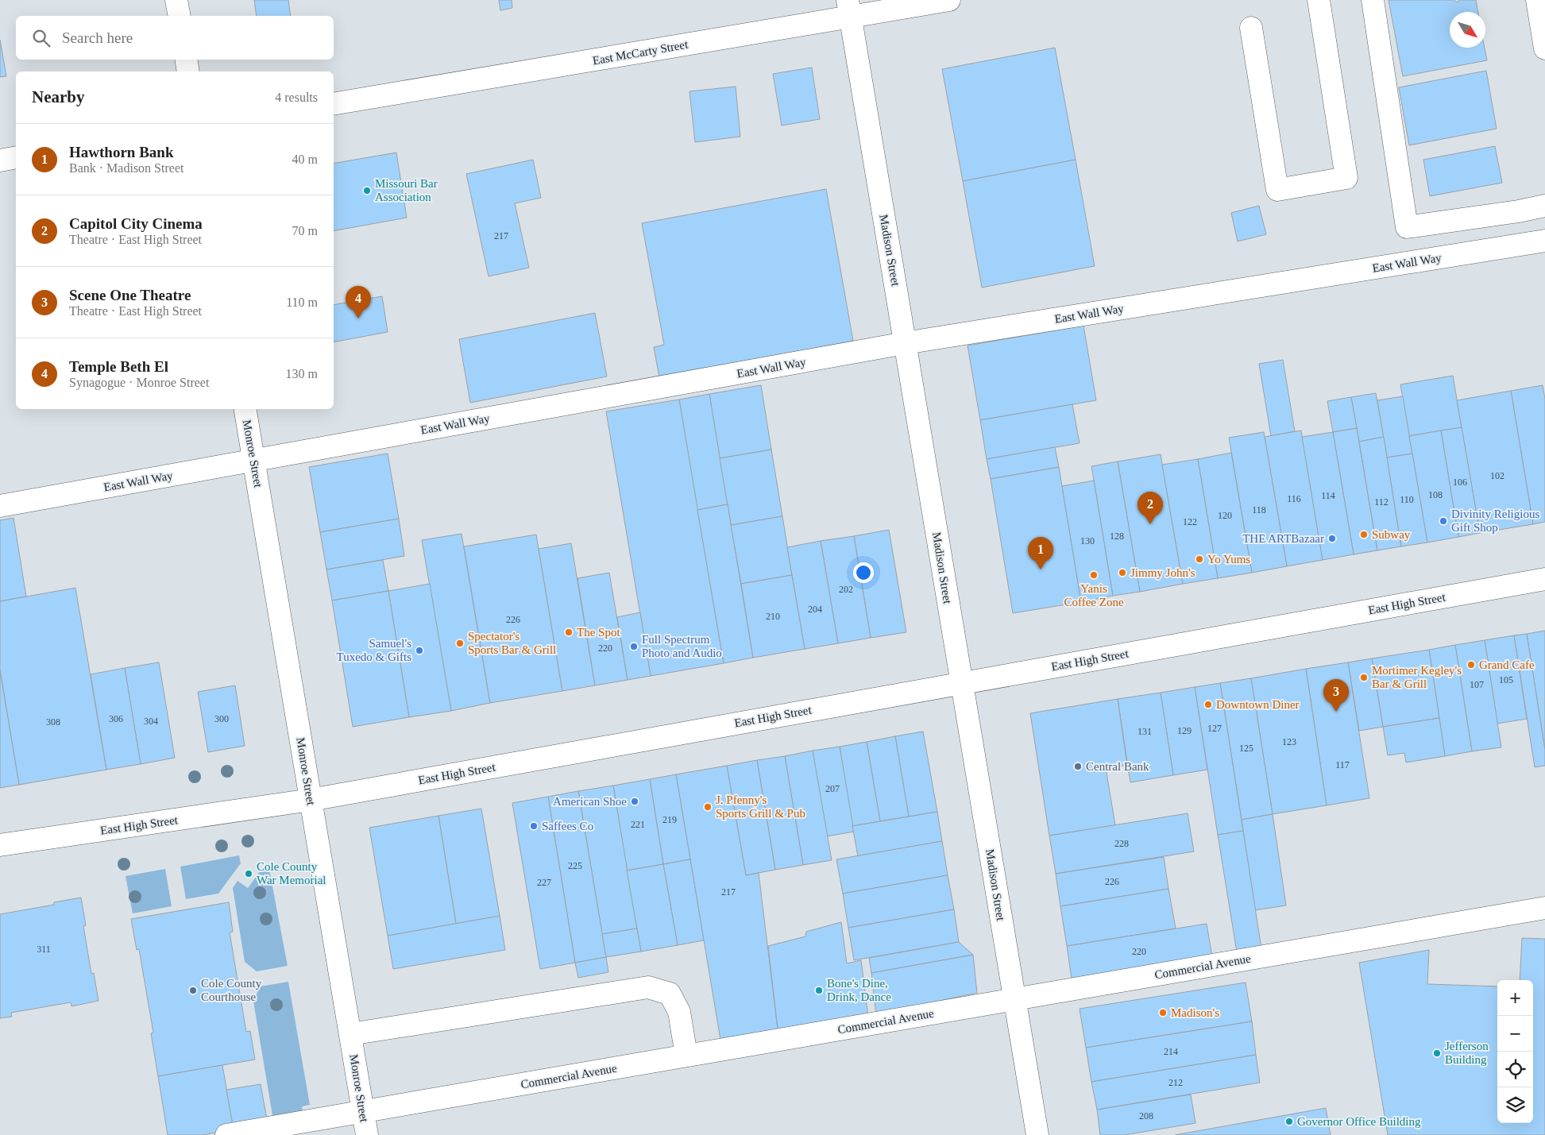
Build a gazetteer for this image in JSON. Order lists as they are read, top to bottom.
{
  "streets": {
    "main road": [
      "East McCarty Street",
      "Madison Street",
      "East Wall Way",
      "Monroe Street",
      "East High Street",
      "Commercial Avenue"
    ]
  },
  "crossings": [
    ["East McCarty Street", "Madison Street"],
    ["Madison Street", "East Wall Way"],
    ["Madison Street", "East High Street"],
    ["Madison Street", "Commercial Avenue"],
    ["East Wall Way", "Monroe Street"],
    ["Monroe Street", "East High Street"],
    ["Monroe Street", "Commercial Avenue"]
  ],
  "places": [
    "Missouri Bar Association",
    "Divinity Religious Gift Shop",
    "Subway",
    "THE ARTBazaar",
    "Yo Yums",
    "Jimmy John's",
    "Yanis Coffee Zone",
    "The Spot",
    "Spectator's Sports Bar & Grill",
    "Full Spectrum Photo and Audio",
    "Samuel's Tuxedo & Gifts",
    "Grand Cafe",
    "Mortimer Kegley's Bar & Grill",
    "Downtown Diner",
    "Central Bank",
    "American Shoe",
    "J. Pfenny's Sports Grill & Pub",
    "Saffees Co",
    "Cole County War Memorial",
    "Cole County Courthouse",
    "Bone's Dine, Drink, Dance",
    "Madison's",
    "Jefferson Building",
    "Governor Office Building"
  ],
  "house_numbers": [
    "217",
    "102",
    "106",
    "108",
    "114",
    "116",
    "110",
    "112",
    "118",
    "120",
    "122",
    "128",
    "130",
    "202",
    "204",
    "210",
    "226",
    "220",
    "105",
    "107",
    "306",
    "300",
    "304",
    "308",
    "127",
    "129",
    "131",
    "123",
    "125",
    "117",
    "207",
    "219",
    "221",
    "228",
    "225",
    "226",
    "227",
    "217",
    "311",
    "220",
    "214",
    "212",
    "208"
  ],
  "north": "bottom right",
  "page": {
    "search": "Search here",
    "heading": ["Nearby", "4 results"],
    "list": [
      {
        "mark": "1",
        "name": "Hawthorn Bank",
        "note": "Bank · Madison Street",
        "value": "40 m"
      },
      {
        "mark": "2",
        "name": "Capitol City Cinema",
        "note": "Theatre · East High Street",
        "value": "70 m"
      },
      {
        "mark": "3",
        "name": "Scene One Theatre",
        "note": "Theatre · East High Street",
        "value": "110 m"
      },
      {
        "mark": "4",
        "name": "Temple Beth El",
        "note": "Synagogue · Monroe Street",
        "value": "130 m"
      }
    ],
    "pins": [
      "4",
      "2",
      "1",
      "3"
    ],
    "map_buttons": ["+", "−"]
  }
}
